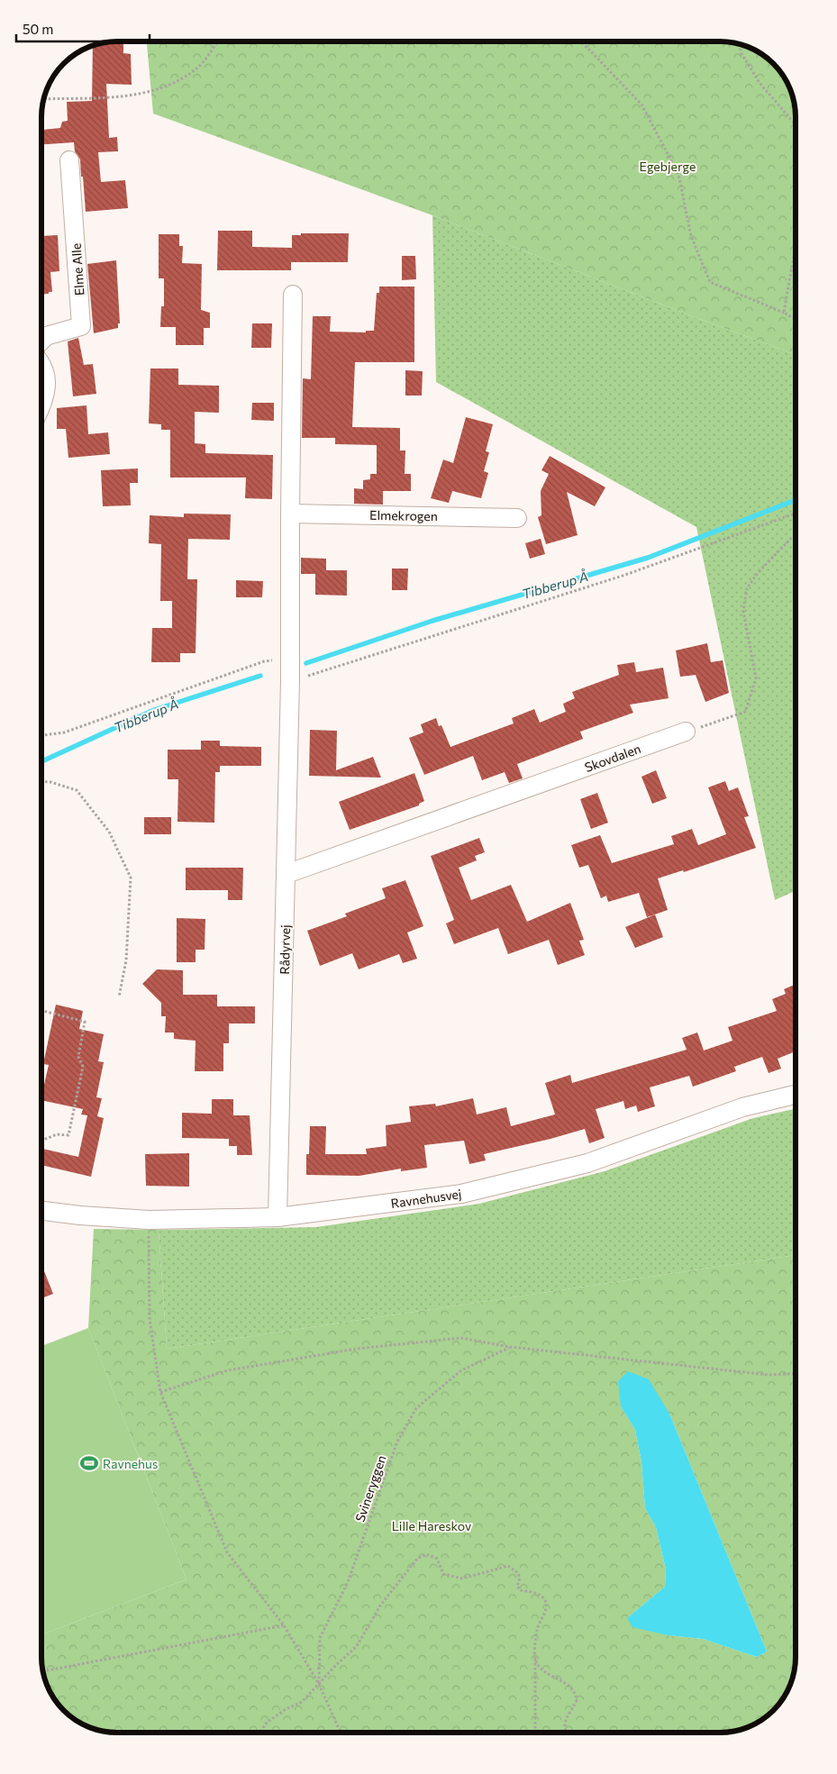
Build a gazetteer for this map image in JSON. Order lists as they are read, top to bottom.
{
  "streets": {
    "street": [
      "Elme Alle",
      "Elmekrogen",
      "Skovdalen",
      "Rådyrvej",
      "Ravnehusvej"
    ],
    "path": ["Svineryggen"]
  },
  "crossings": [
    ["Skovdalen", "Rådyrvej"],
    ["Rådyrvej", "Ravnehusvej"]
  ],
  "water": ["Tibberup Å"],
  "parks": ["Egebjerge", "Lille Hareskov"],
  "places": {
    "sports": ["Ravnehus"]
  },
  "scale_bar": "50 m"
}
